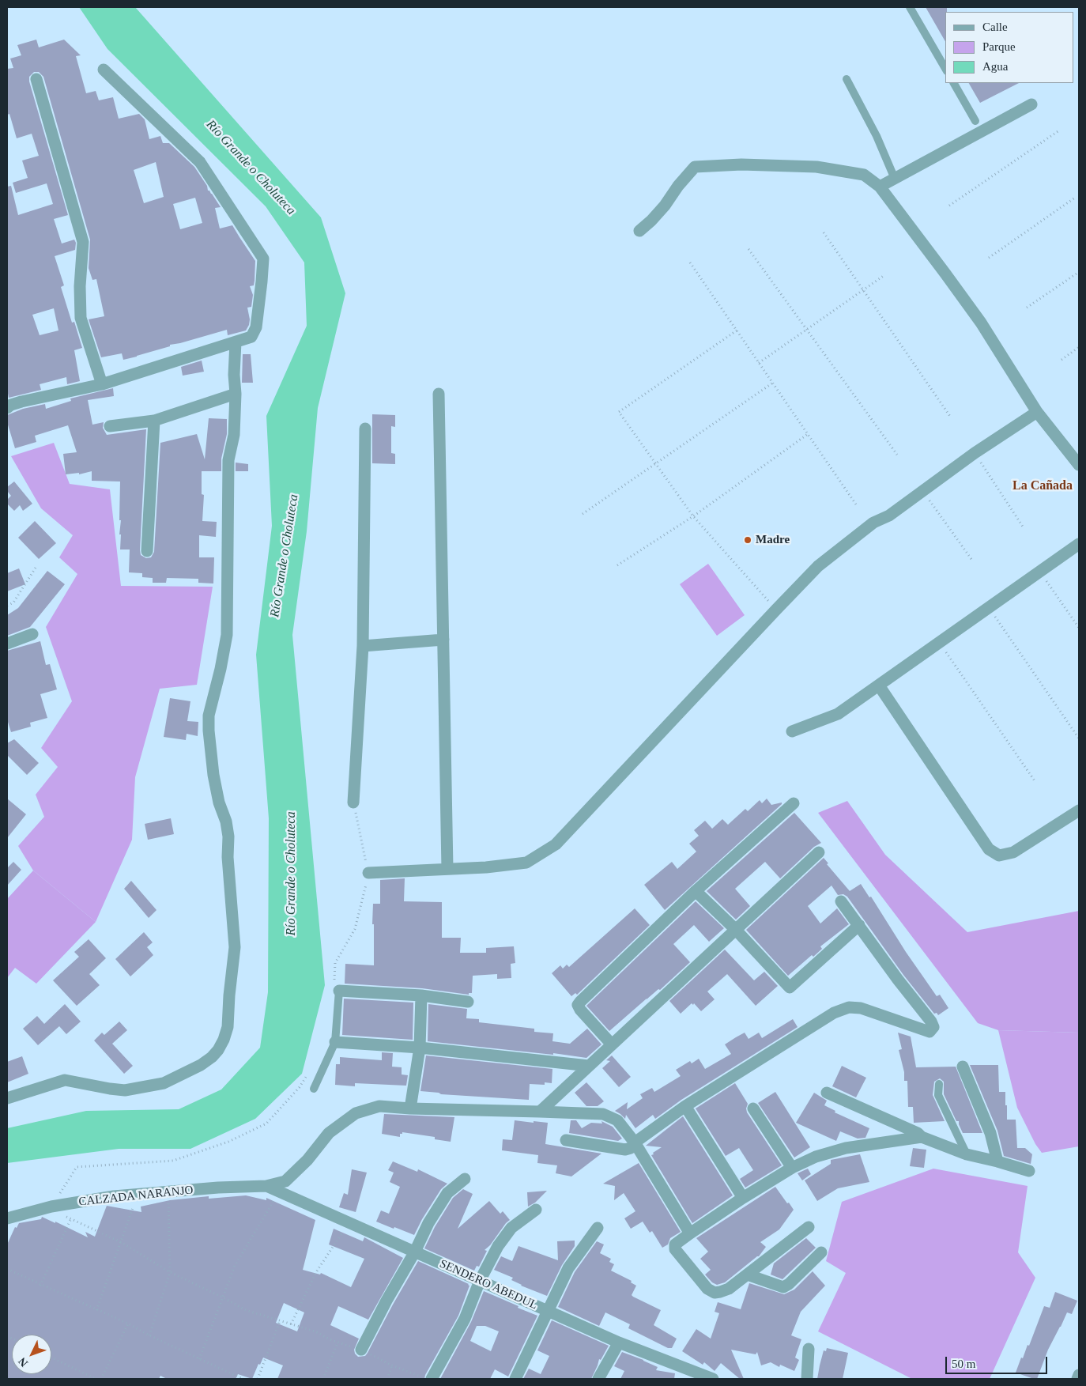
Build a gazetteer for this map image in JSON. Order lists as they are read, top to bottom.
{
  "streets": {
    "street": ["CALZADA NARANJO", "SENDERO ABEDUL"]
  },
  "crossings": [
    ["CALZADA NARANJO", "SENDERO ABEDUL"]
  ],
  "districts": ["La Cañada"],
  "water": ["Río Grande o Choluteca"],
  "places": ["Madre"],
  "legend": ["Calle", "Parque", "Agua"],
  "scale_bar": "50 m",
  "north": "bottom left"
}
